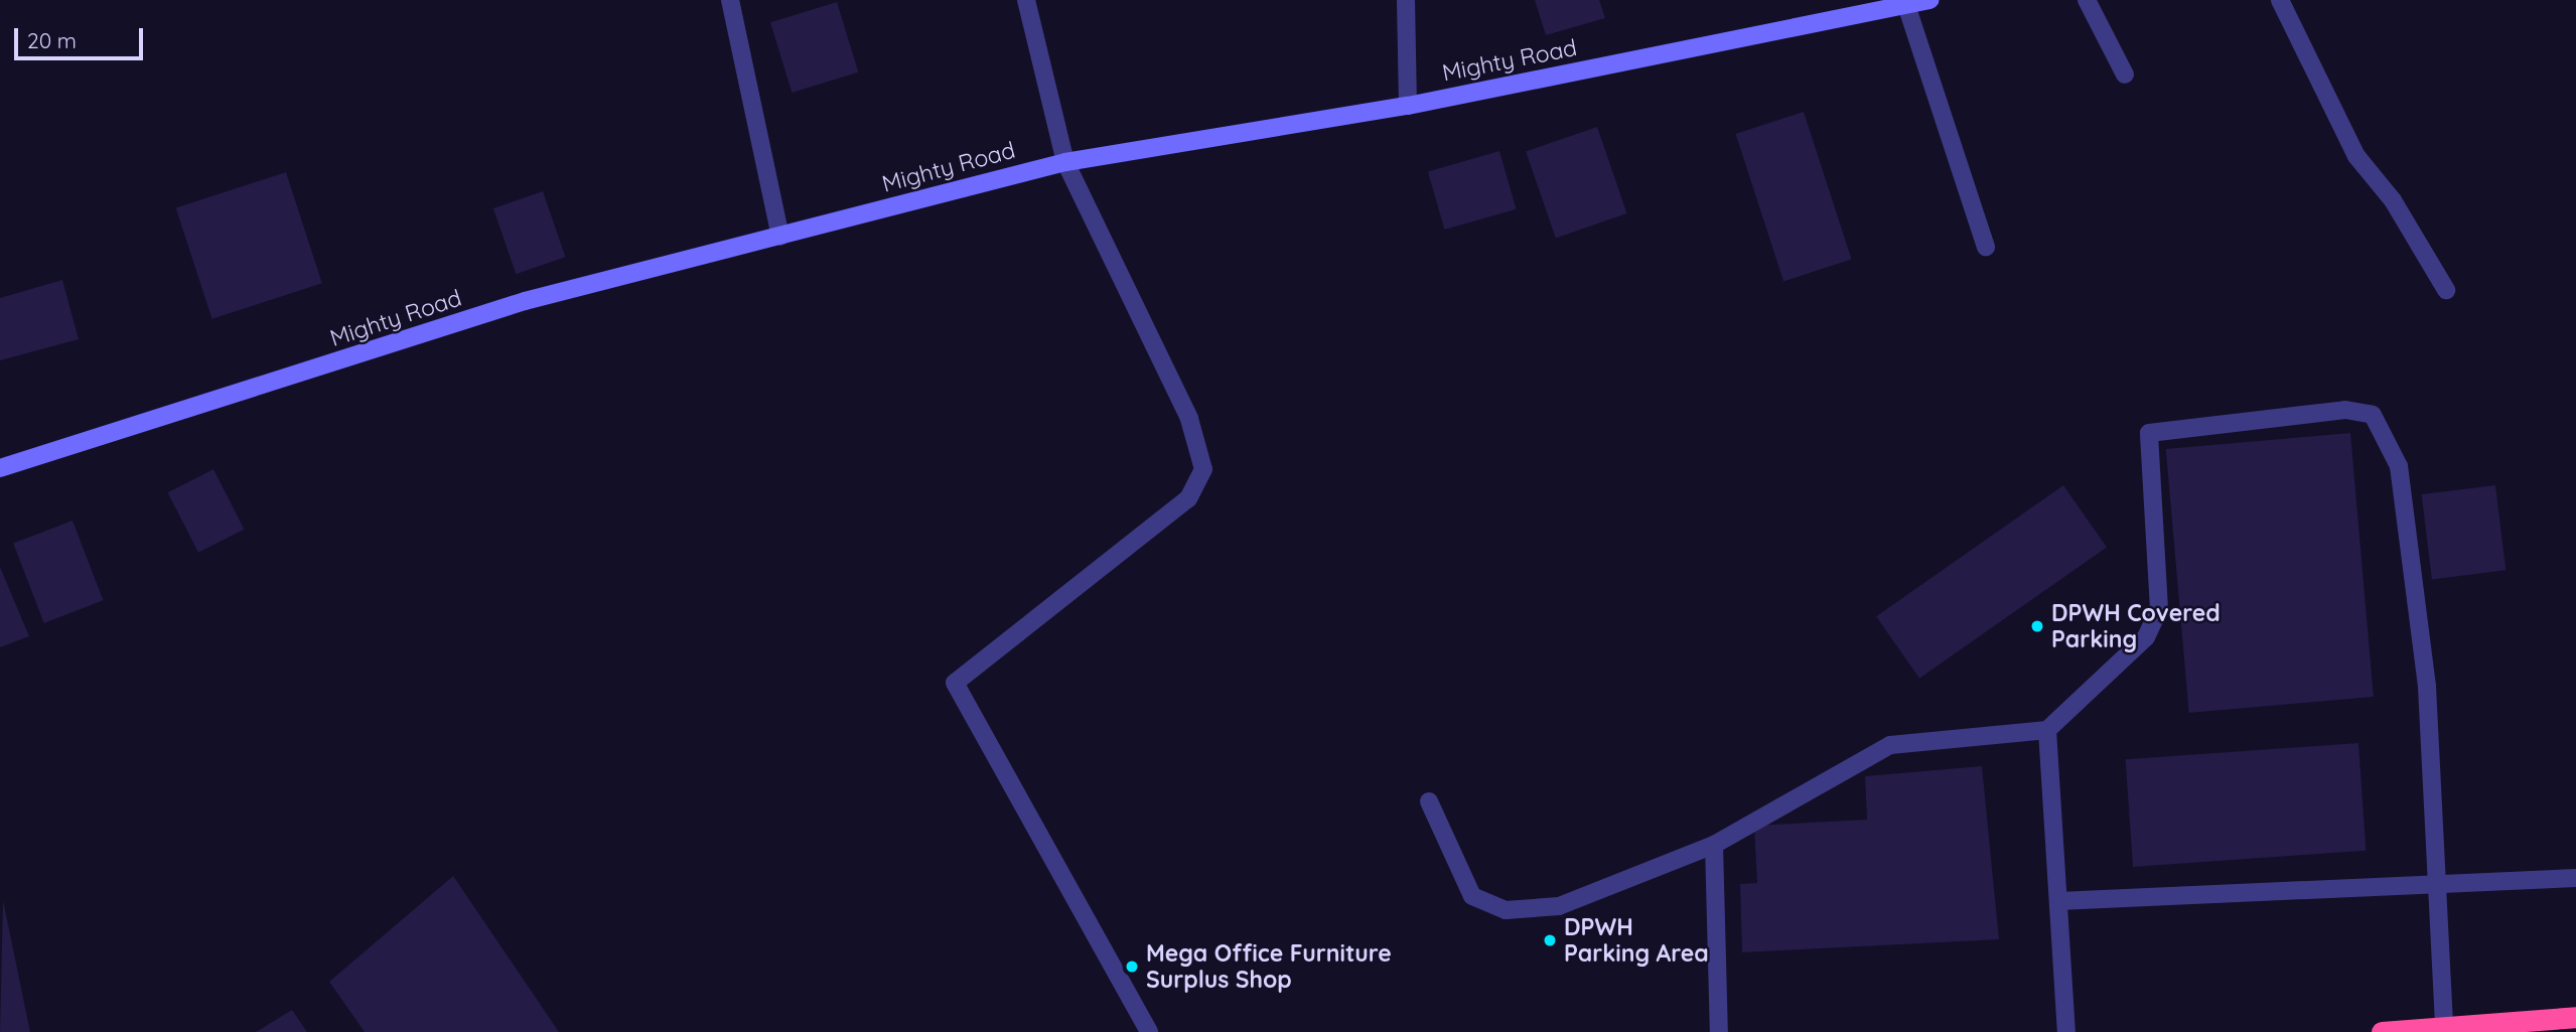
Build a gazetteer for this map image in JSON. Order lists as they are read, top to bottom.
{
  "streets": {
    "street": ["Mighty Road"]
  },
  "places": ["DPWH Covered Parking", "DPWH Parking Area", "Mega Office Furniture Surplus Shop"],
  "scale_bar": "20 m"
}
